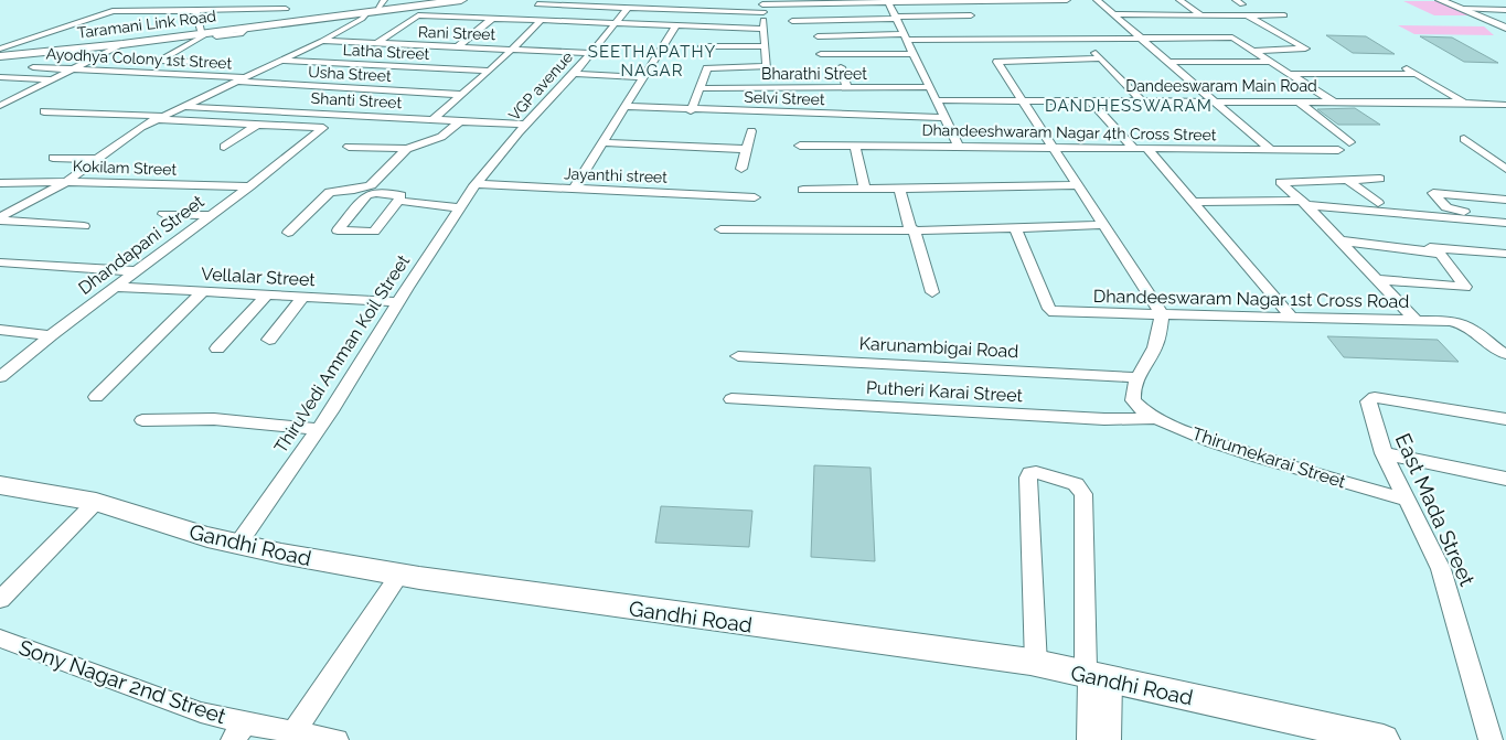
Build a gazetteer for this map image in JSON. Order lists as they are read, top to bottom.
{
  "streets": {
    "main road": ["Taramani Link Road"],
    "street": [
      "Rani Street",
      "Latha Street",
      "Ayodhya Colony 1st Street",
      "Usha Street",
      "Bharathi Street",
      "VGP avenue",
      "Dandeeswaram Main Road",
      "Selvi Street",
      "Shanti Street",
      "Dhandeeshwaram Nagar 4th Cross Street",
      "Kokilam Street",
      "Jayanthi street",
      "Dhandapani Street",
      "Vellalar Street",
      "Dhandeeswaram Nagar 1st Cross Road",
      "Karunambigai Road",
      "ThiruVedi Amman Koil Street",
      "Putheri Karai Street",
      "Thirumekarai Street",
      "East Mada Street",
      "Gandhi Road",
      "Sony Nagar 2nd Street"
    ]
  },
  "crossings": [
    ["Rani Street", "VGP avenue"],
    ["Ayodhya Colony 1st Street", "Usha Street"],
    ["VGP avenue", "Shanti Street"],
    ["VGP avenue", "Jayanthi street"],
    ["VGP avenue", "ThiruVedi Amman Koil Street"],
    ["Kokilam Street", "Dhandapani Street"],
    ["Jayanthi street", "ThiruVedi Amman Koil Street"],
    ["Dhandapani Street", "Vellalar Street"],
    ["Vellalar Street", "ThiruVedi Amman Koil Street"],
    ["Karunambigai Road", "Thirumekarai Street"],
    ["ThiruVedi Amman Koil Street", "Gandhi Road"],
    ["Putheri Karai Street", "Thirumekarai Street"],
    ["Thirumekarai Street", "East Mada Street"]
  ],
  "districts": ["SEETHAPATHY NAGAR", "DANDHESSWARAM"]
}
